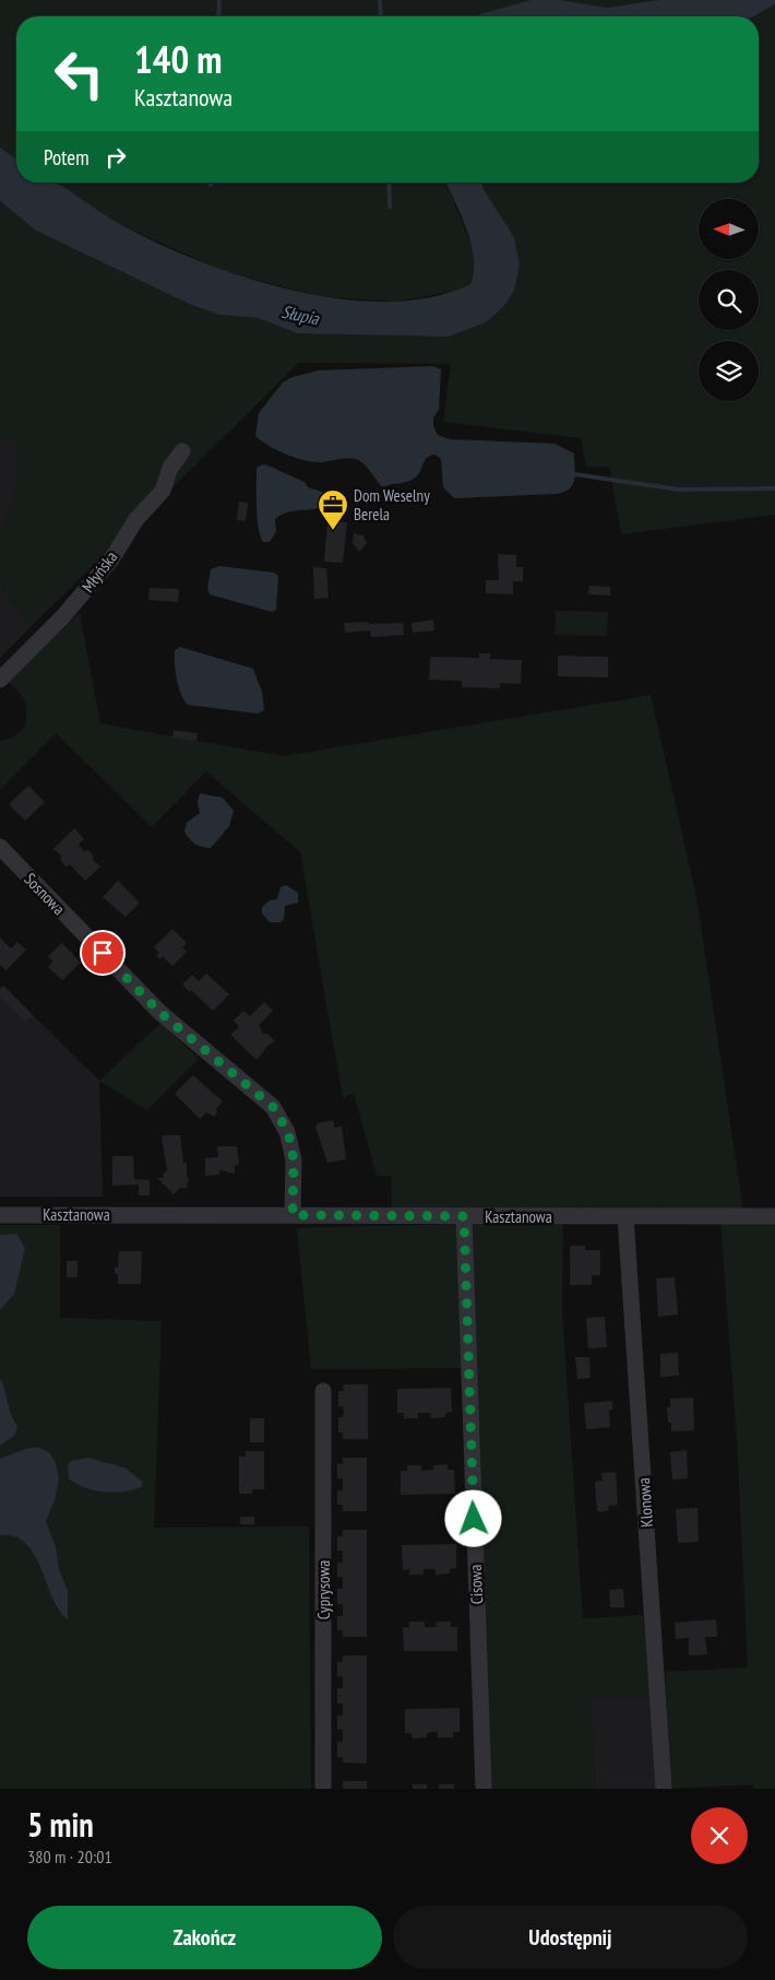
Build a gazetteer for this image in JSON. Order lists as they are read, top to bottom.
{
  "streets": {
    "street": [
      "Młyńska",
      "Sosnowa",
      "Kasztanowa",
      "Klonowa",
      "Cisowa",
      "Cyprysowa"
    ]
  },
  "crossings": [
    ["Sosnowa", "Kasztanowa"],
    ["Kasztanowa", "Klonowa"],
    ["Kasztanowa", "Cisowa"]
  ],
  "water": ["Słupia"],
  "places": {
    "office": ["Dom Weselny Berela"]
  },
  "north": "left",
  "page": {
    "turn": ["140 m", "Kasztanowa"],
    "then": "Potem",
    "heading": ["5 min", "380 m · 20:01"],
    "buttons": ["Zakończ", "Udostępnij"]
  }
}
